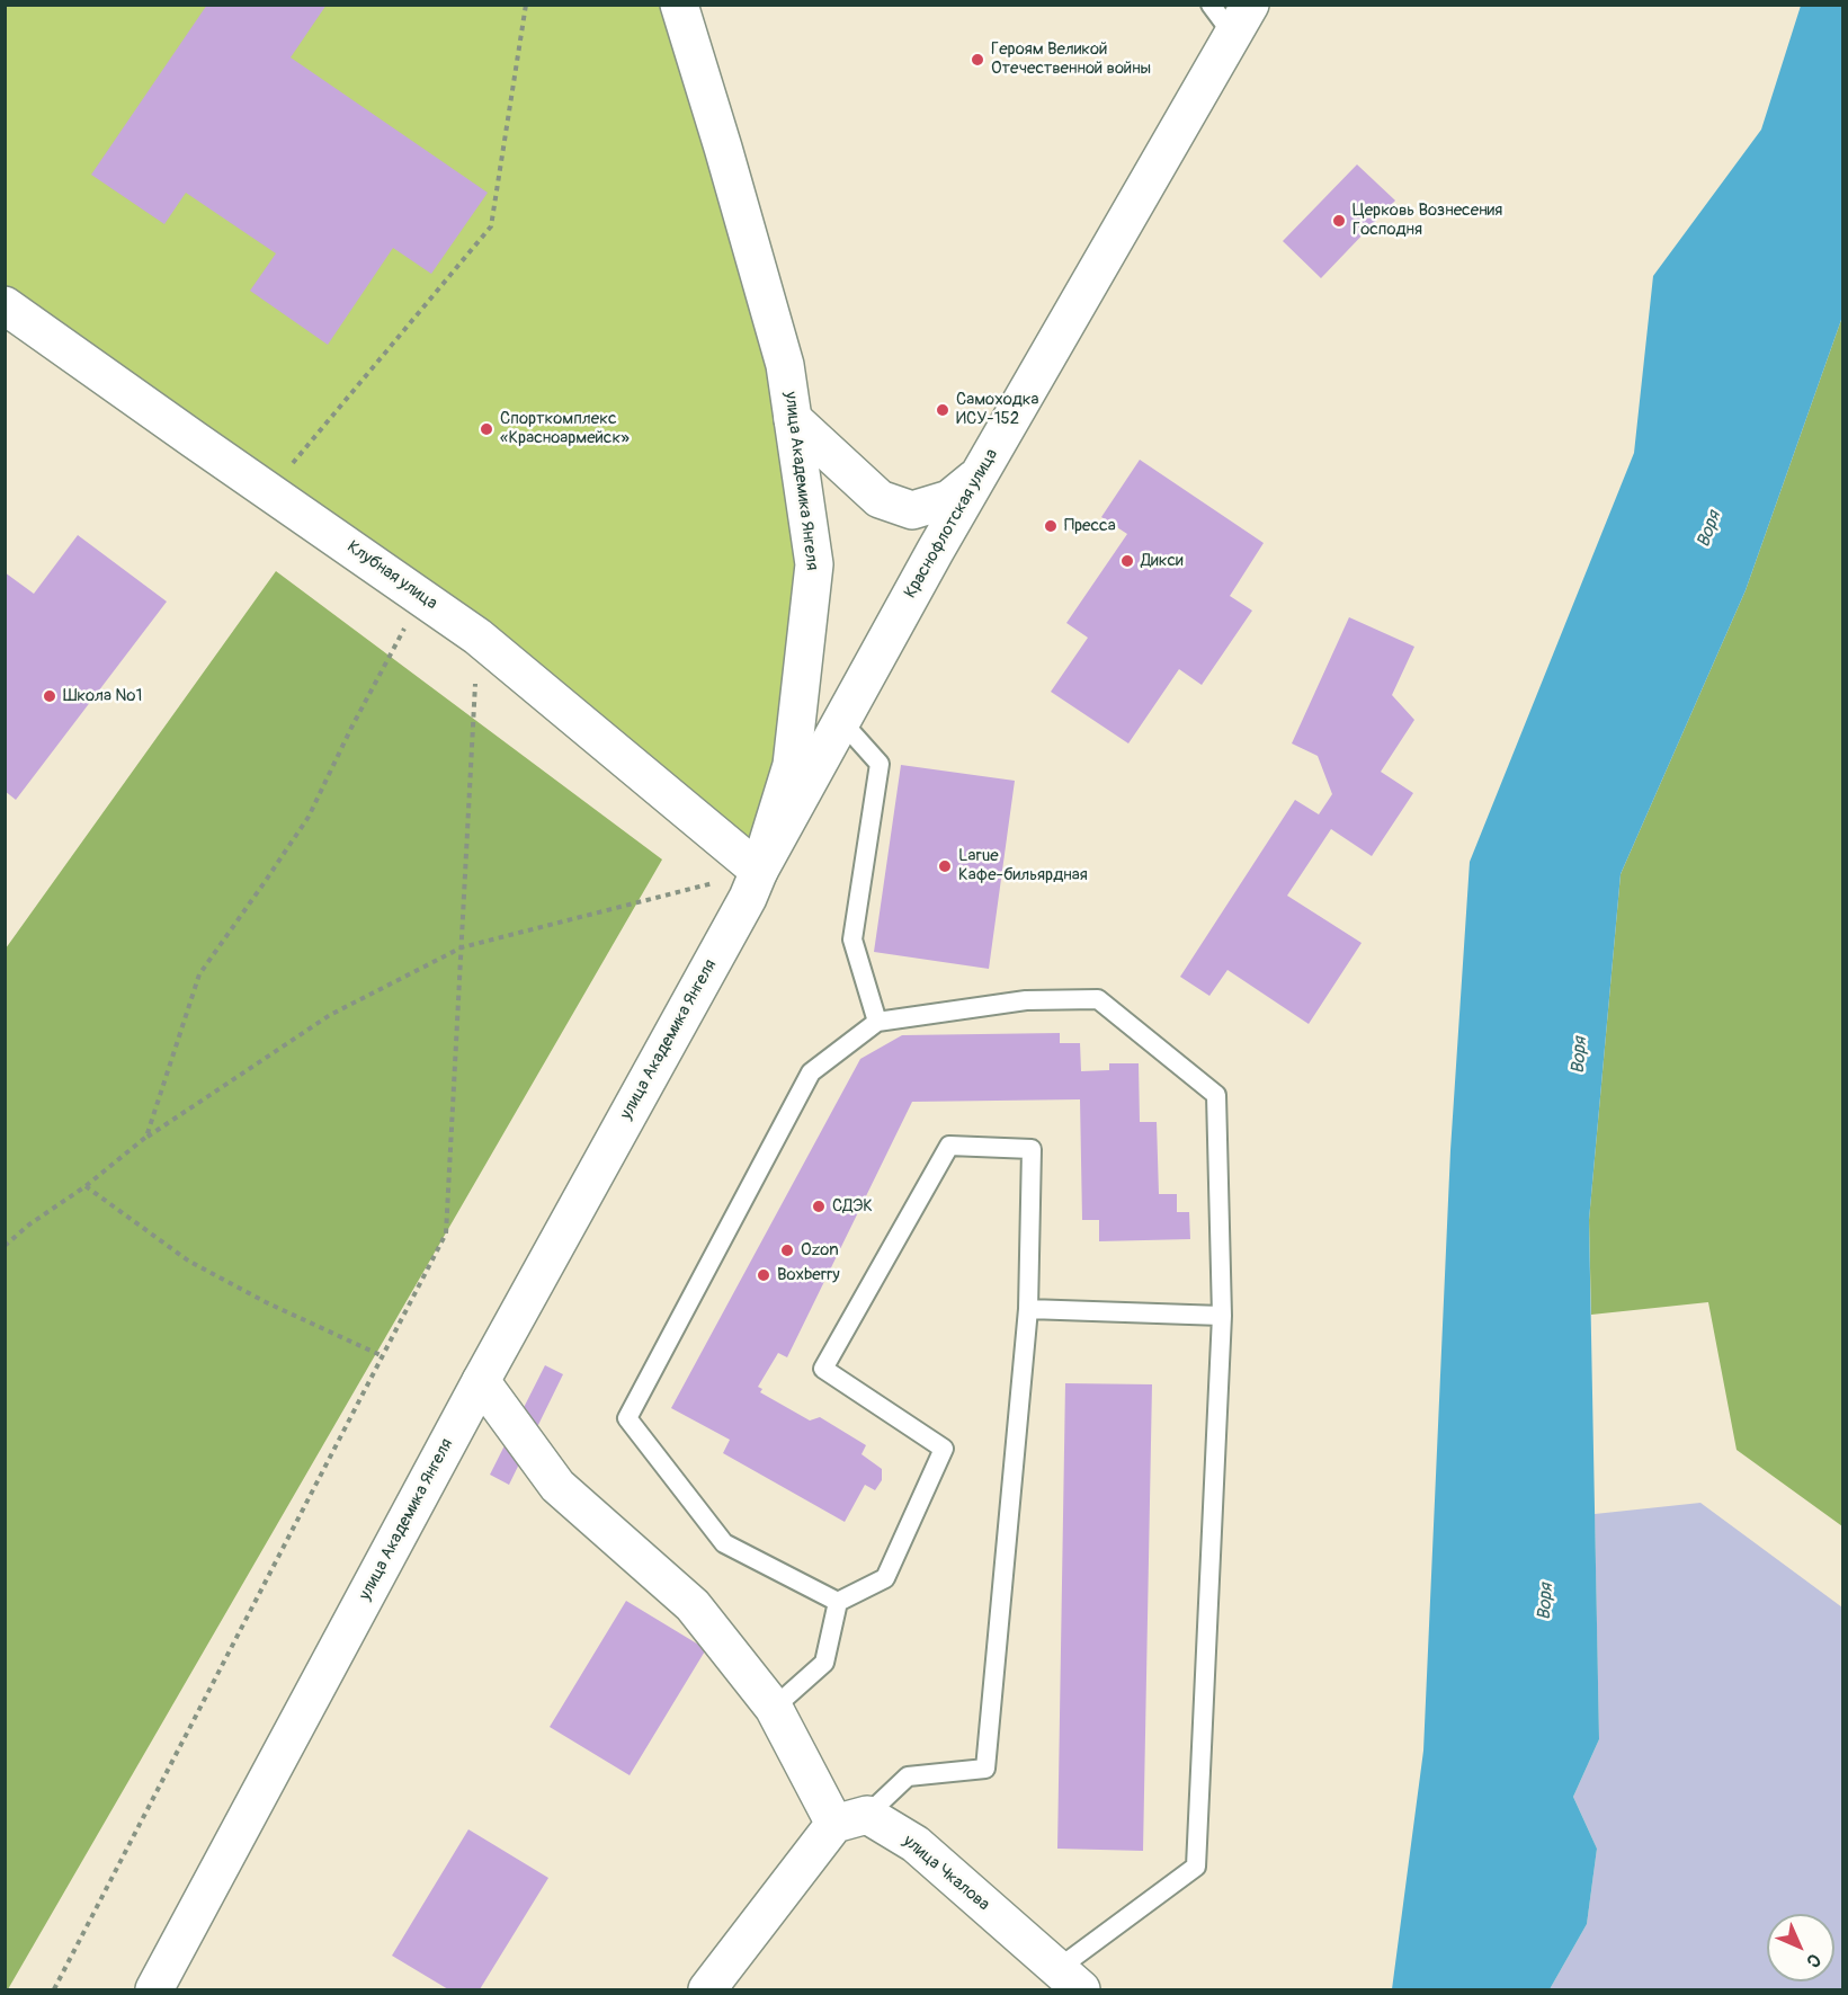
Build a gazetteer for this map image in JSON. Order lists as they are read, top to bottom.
{
  "streets": {
    "street": [
      "улица Академика Янгеля",
      "Краснофлотская улица",
      "Клубная улица",
      "улица Чкалова"
    ]
  },
  "crossings": [
    ["улица Академика Янгеля", "Краснофлотская улица"],
    ["улица Академика Янгеля", "Клубная улица"],
    ["Краснофлотская улица", "Клубная улица"]
  ],
  "water": ["Воря"],
  "places": [
    "Героям Великой Отечественной войны",
    "Церковь Вознесения Господня",
    "Самоходка ИСУ-152",
    "Спорткомплекс «Красноармейск»",
    "Пресса",
    "Дикси",
    "Школа №1",
    "Larue Кафе-бильярдная",
    "СДЭК",
    "Ozon",
    "Boxberry"
  ],
  "north": "bottom right"
}
